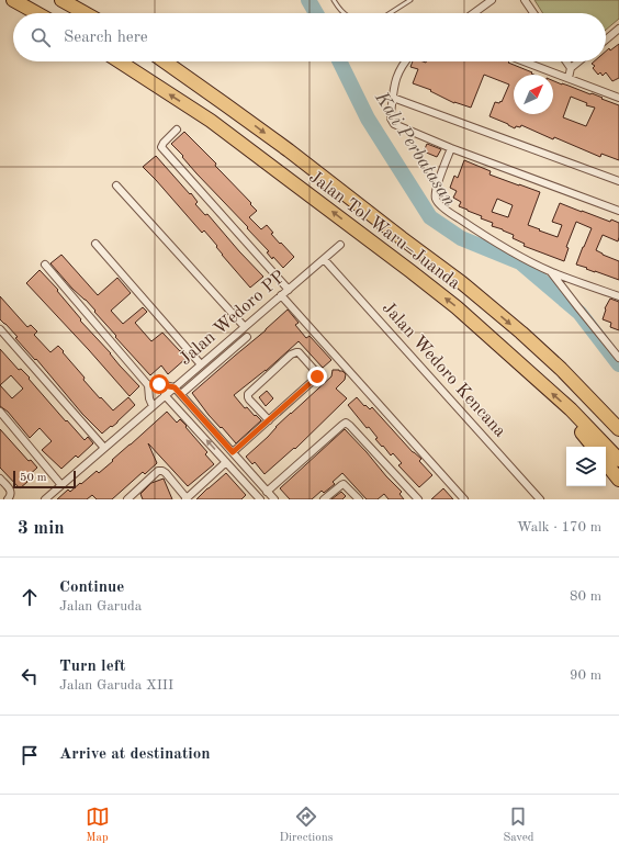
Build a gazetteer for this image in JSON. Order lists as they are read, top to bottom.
{
  "streets": {
    "highway": ["Jalan Tol Waru–Juanda"],
    "street": ["Jalan Wedoro PP", "Jalan Wedoro Kencana"]
  },
  "crossings": [
    ["Jalan Wedoro PP", "Jalan Wedoro Kencana"]
  ],
  "water": ["Kali Perbatasan"],
  "scale_bar": "50 m",
  "north": "top right",
  "page": {
    "search": "Search here",
    "scale": "50 m",
    "heading": ["3 min", "Walk · 170 m"],
    "list": [
      ["Continue", "Jalan Garuda", "80 m"],
      ["Turn left", "Jalan Garuda XIII", "90 m"],
      "Arrive at destination"
    ],
    "nav": ["Map", "Directions", "Saved"]
  }
}
